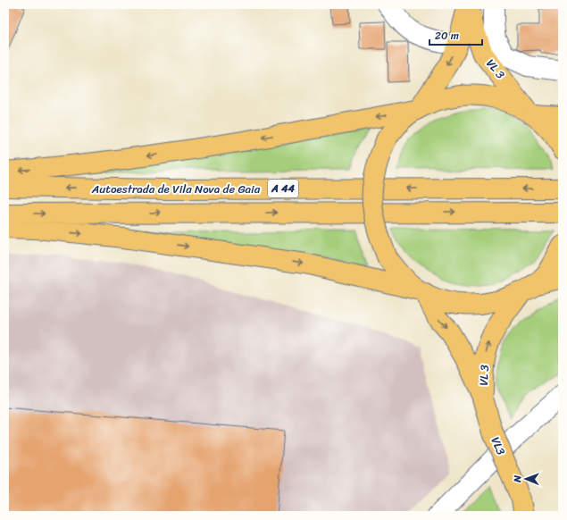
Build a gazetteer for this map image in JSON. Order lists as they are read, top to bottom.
{
  "streets": {
    "main road": [
      "VL 3",
      "Autoestrada de Vila Nova de Gaia",
      "A 44",
      "VL3"
    ]
  },
  "crossings": [
    ["VL 3", "VL3"]
  ],
  "scale_bar": "20 m",
  "north": "left"
}
